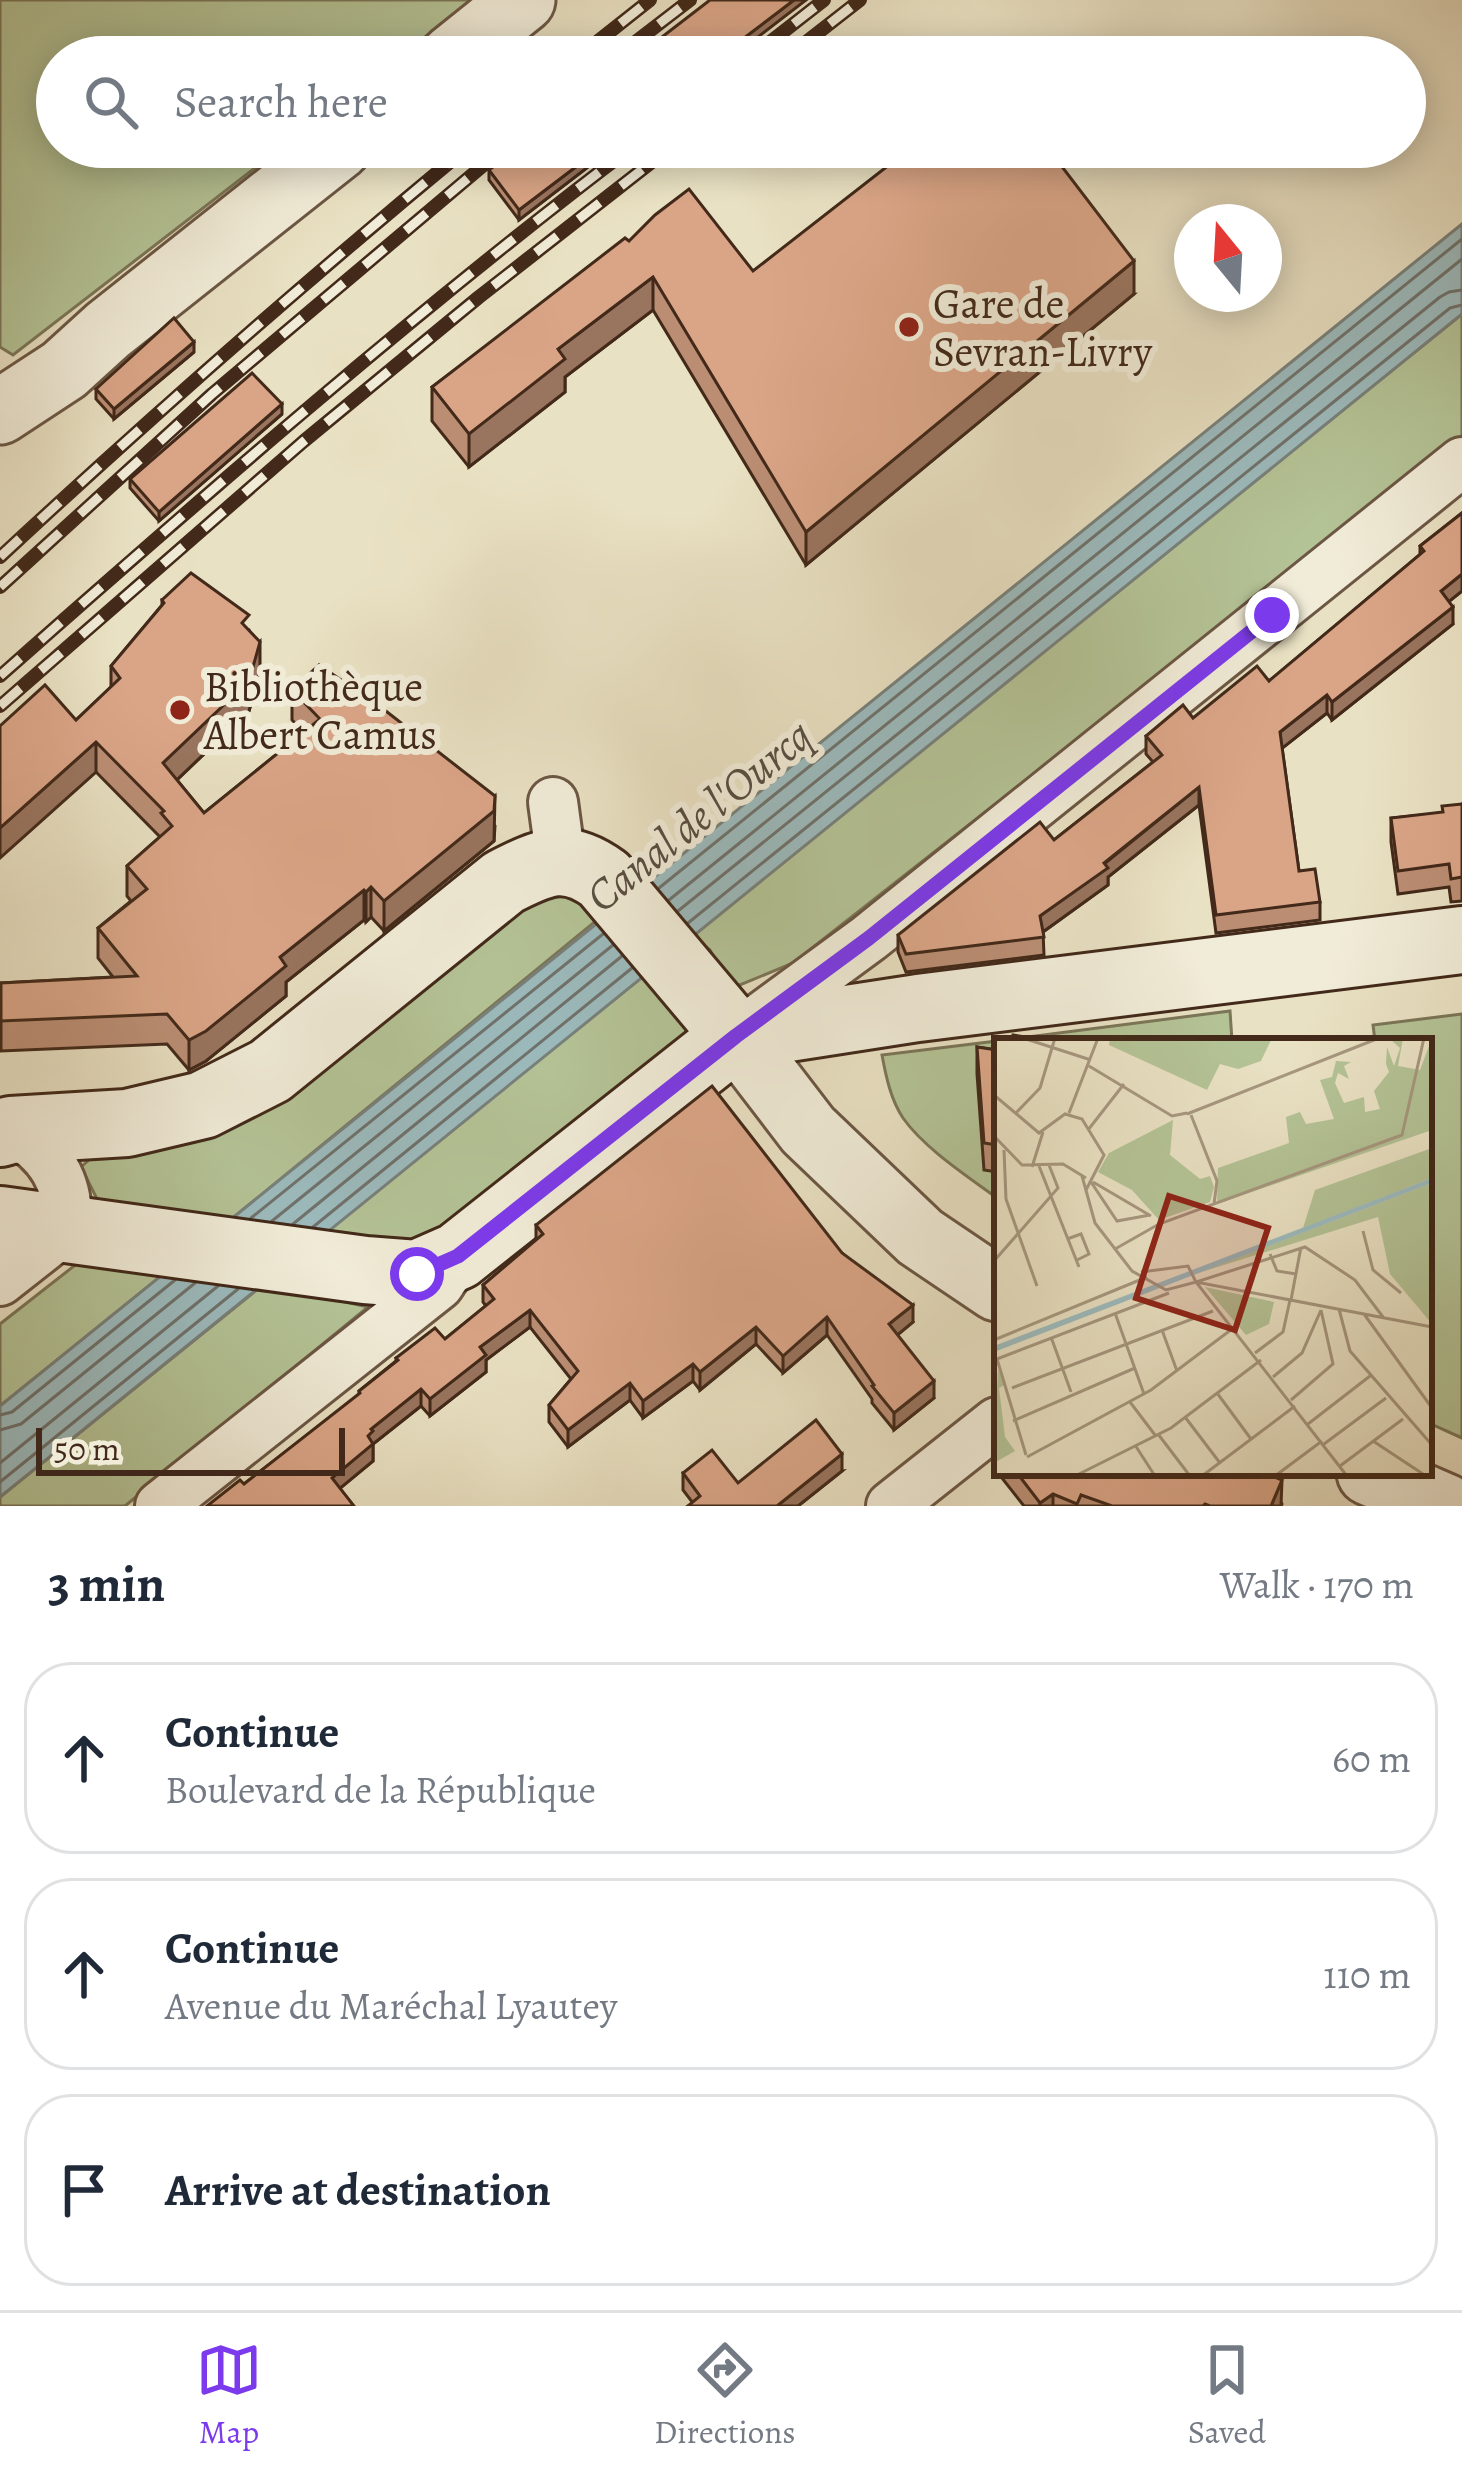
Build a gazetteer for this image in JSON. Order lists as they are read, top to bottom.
{
  "water": ["Canal de l'Ourcq"],
  "places": ["Gare de Sevran-Livry", "Bibliothèque Albert Camus"],
  "scale_bar": "50 m",
  "north": "top",
  "page": {
    "search": "Search here",
    "scale": "50 m",
    "heading": ["3 min", "Walk · 170 m"],
    "list": [
      ["Continue", "Boulevard de la République", "60 m"],
      ["Continue", "Avenue du Maréchal Lyautey", "110 m"],
      "Arrive at destination"
    ],
    "nav": ["Map", "Directions", "Saved"]
  }
}
